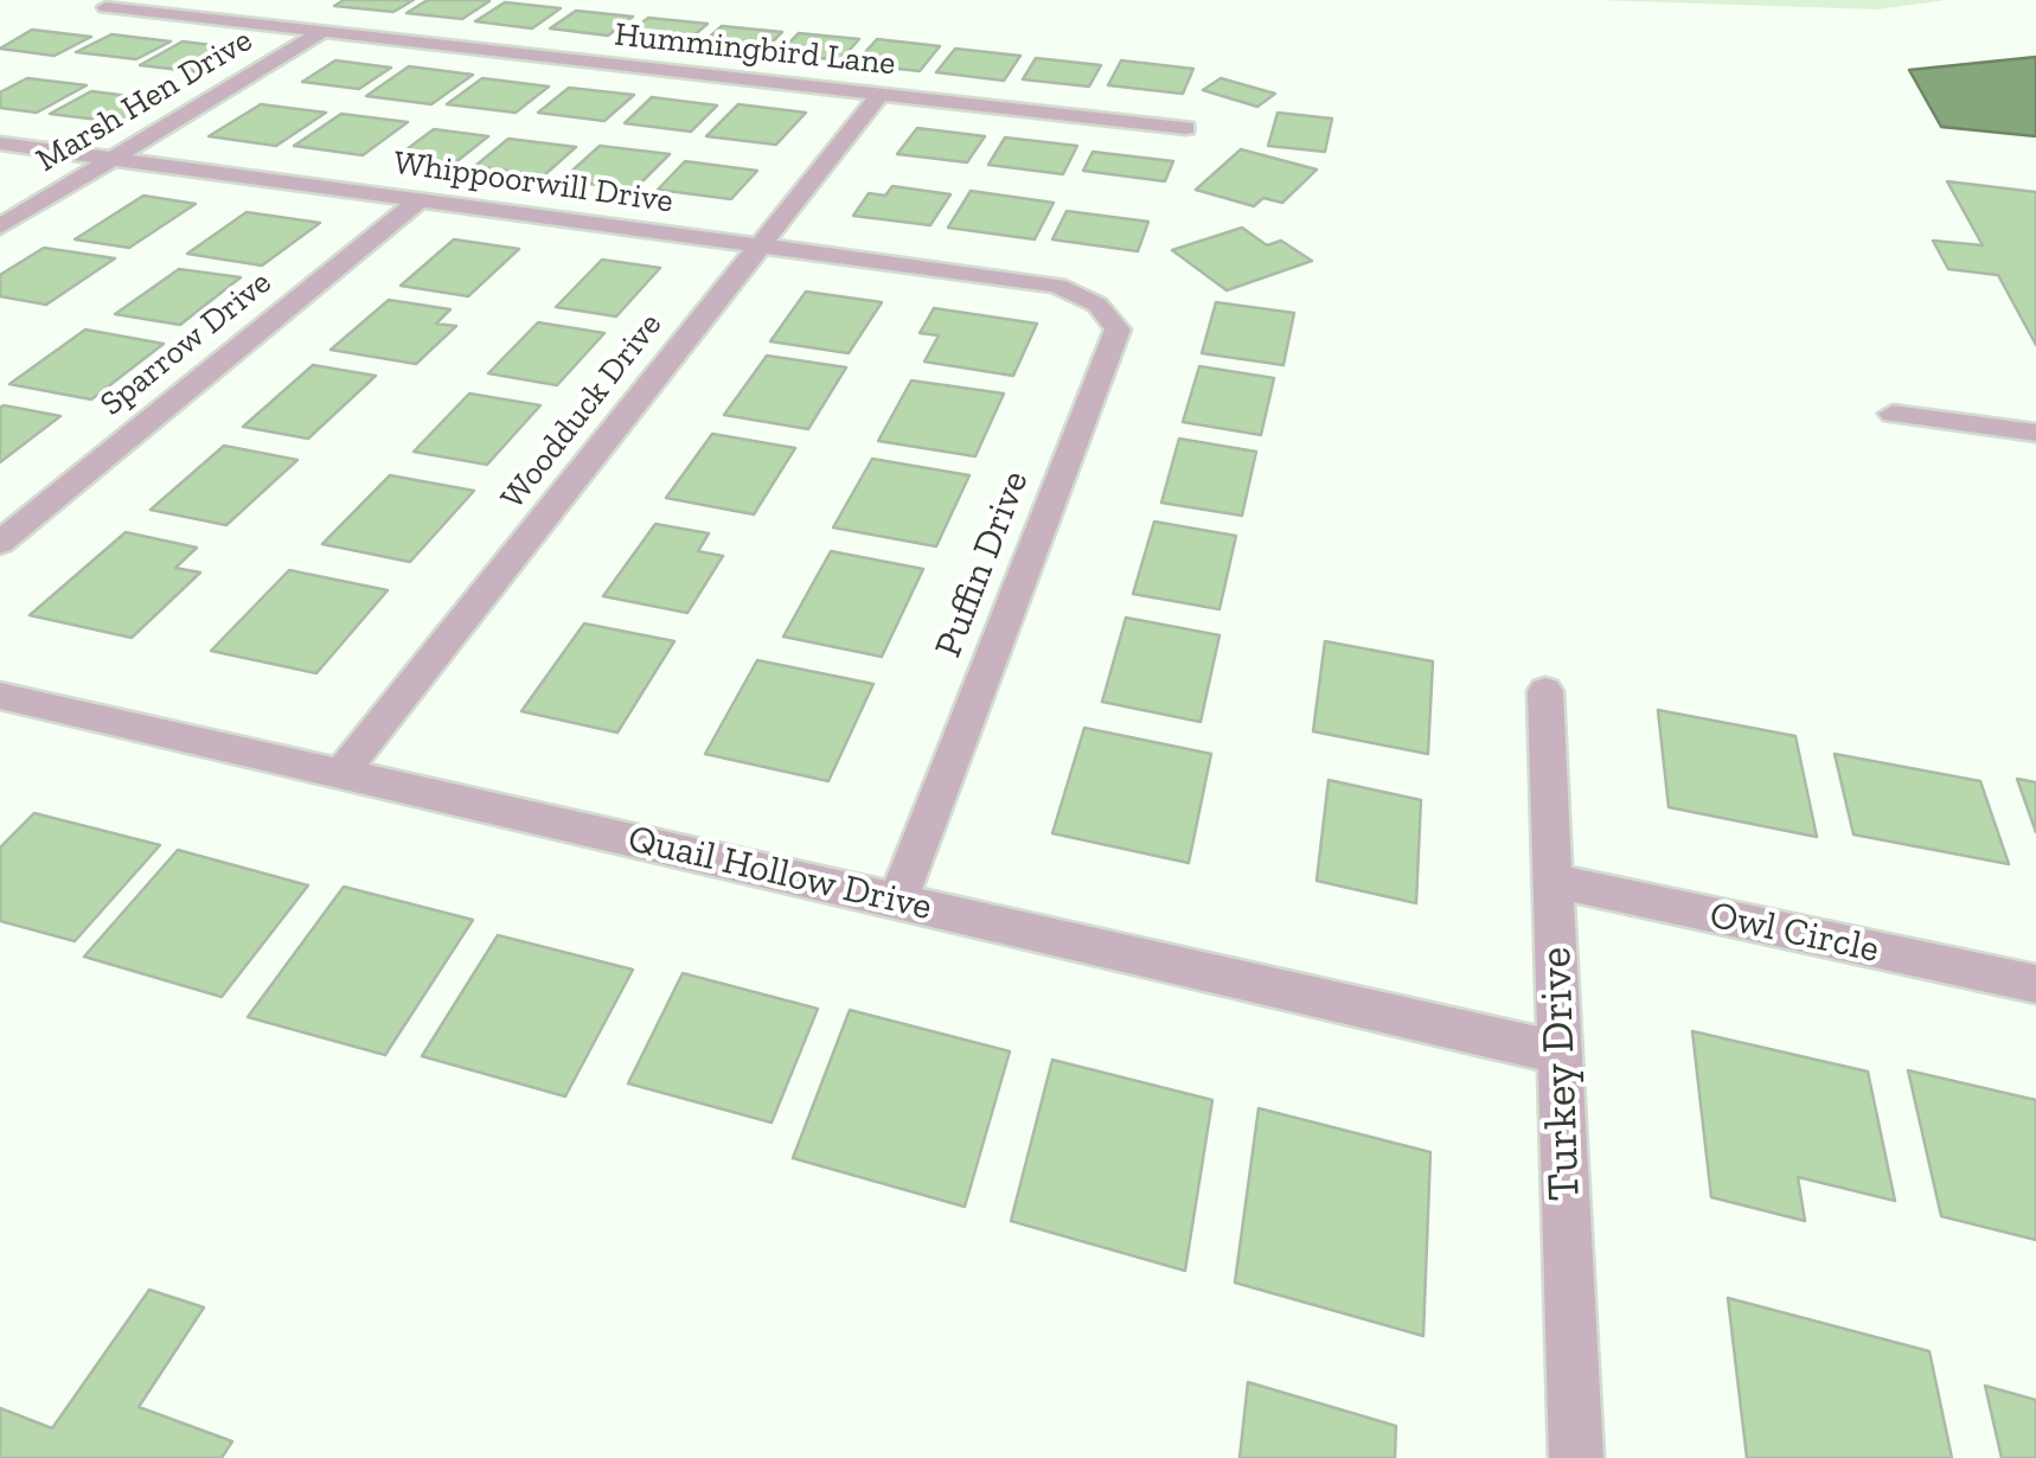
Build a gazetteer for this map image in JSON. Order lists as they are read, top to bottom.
{
  "streets": {
    "street": [
      "Hummingbird Lane",
      "Marsh Hen Drive",
      "Whippoorwill Drive",
      "Sparrow Drive",
      "Woodduck Drive",
      "Puffin Drive",
      "Quail Hollow Drive",
      "Owl Circle",
      "Turkey Drive"
    ]
  },
  "crossings": [
    ["Hummingbird Lane", "Marsh Hen Drive"],
    ["Hummingbird Lane", "Woodduck Drive"],
    ["Marsh Hen Drive", "Whippoorwill Drive"],
    ["Whippoorwill Drive", "Sparrow Drive"],
    ["Whippoorwill Drive", "Woodduck Drive"],
    ["Whippoorwill Drive", "Puffin Drive"],
    ["Woodduck Drive", "Quail Hollow Drive"],
    ["Puffin Drive", "Quail Hollow Drive"],
    ["Quail Hollow Drive", "Turkey Drive"],
    ["Owl Circle", "Turkey Drive"]
  ]
}
